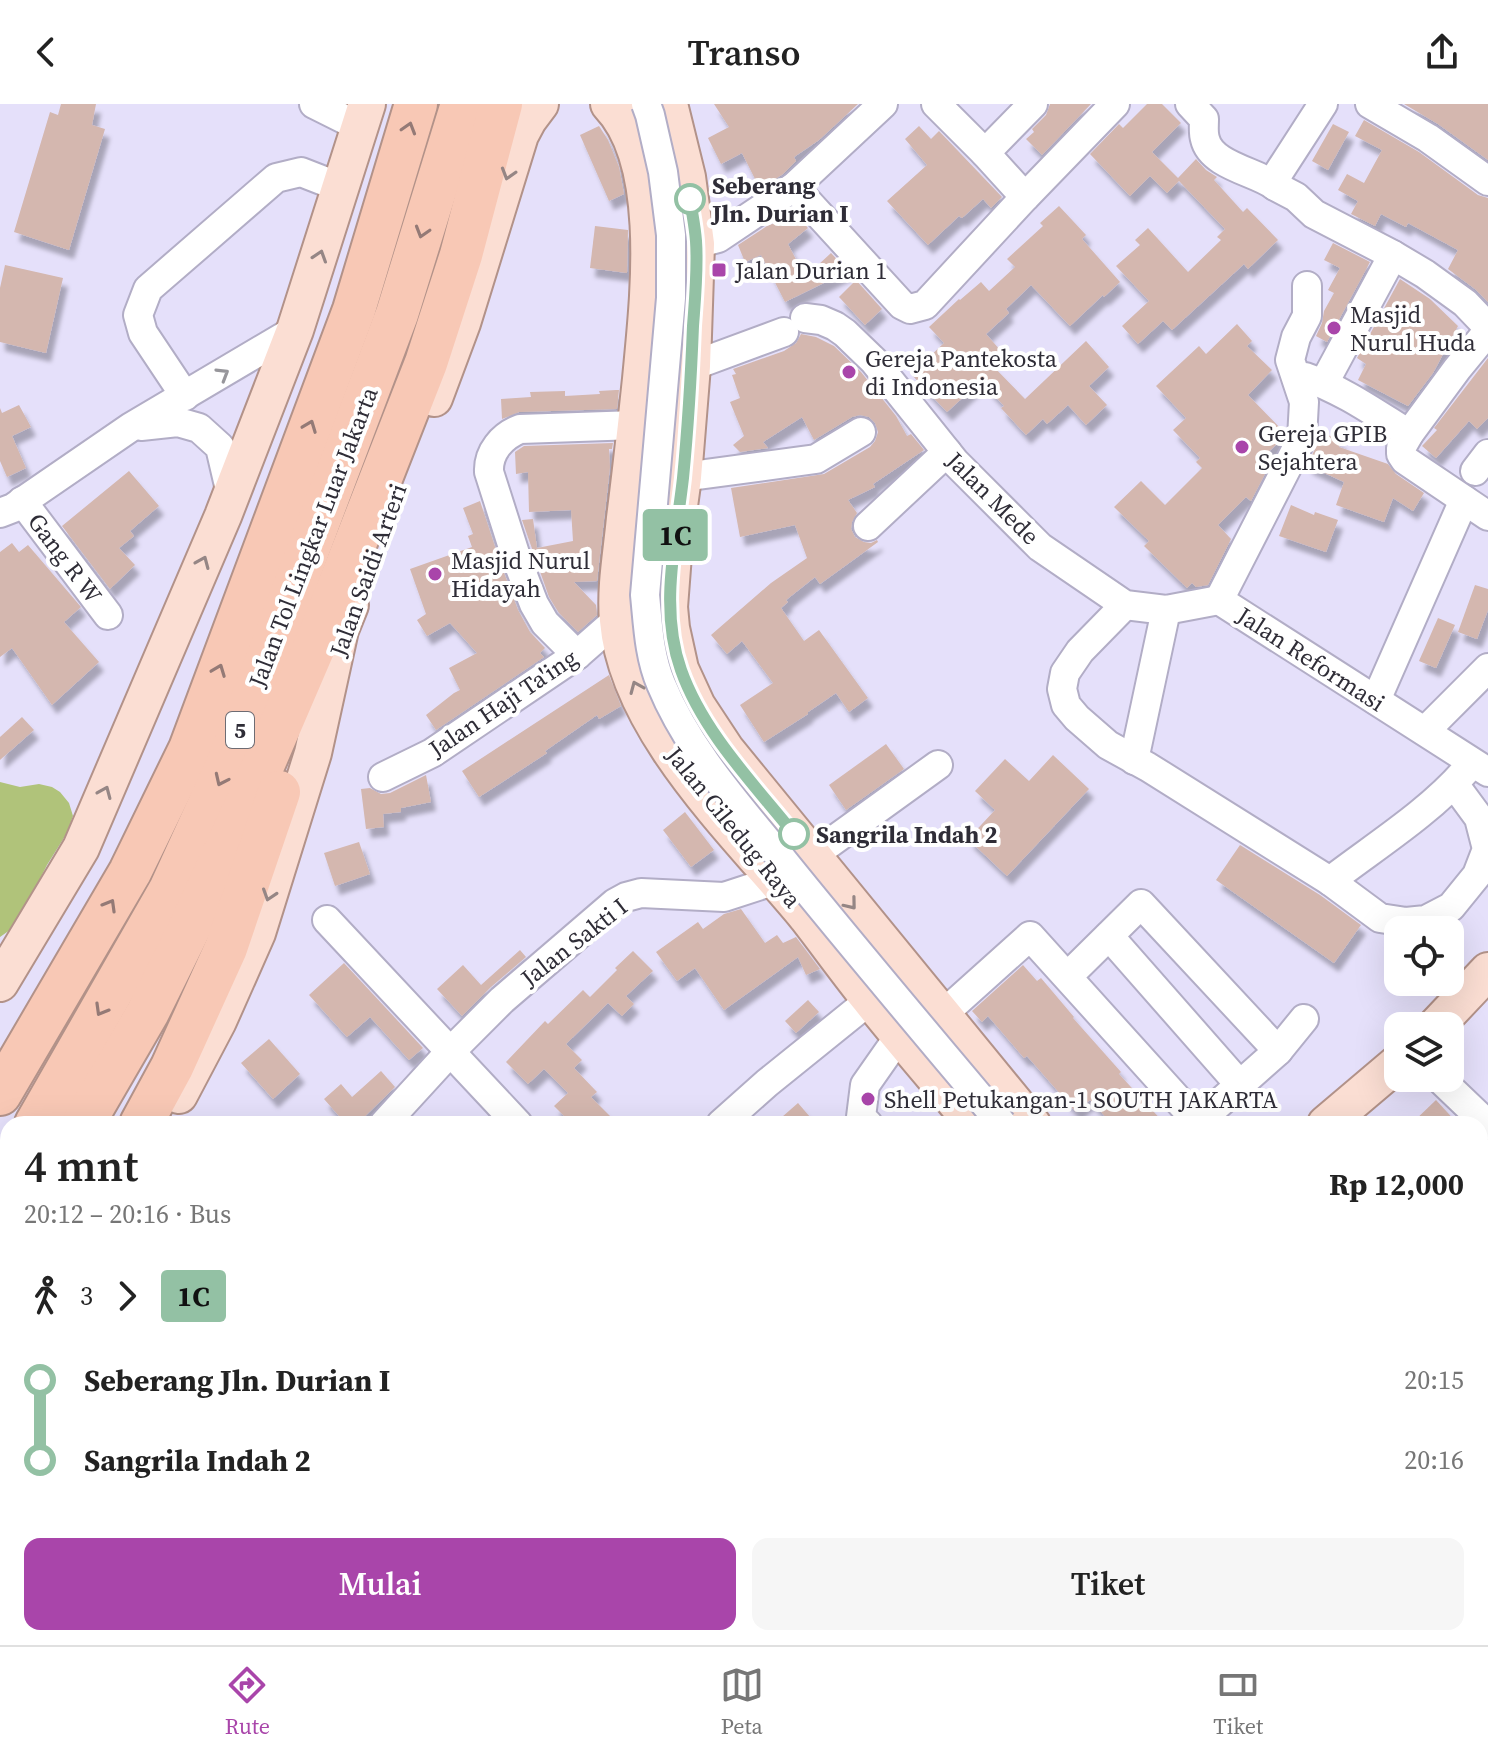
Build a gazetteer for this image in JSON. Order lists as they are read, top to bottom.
{
  "streets": {
    "highway": ["Jalan Tol Lingkar Luar Jakarta", "5"],
    "main road": ["Jalan Saidi Arteri", "Jalan Ciledug Raya"],
    "street": [
      "Jalan Mede",
      "Gang R W",
      "Jalan Reformasi",
      "Jalan Haji Ta'ing",
      "Jalan Sakti I"
    ]
  },
  "crossings": [
    ["Jalan Mede", "Jalan Reformasi"],
    ["Jalan Mede", "Jalan Ciledug Raya"],
    ["Jalan Haji Ta'ing", "Jalan Ciledug Raya"],
    ["Jalan Ciledug Raya", "Jalan Sakti I"]
  ],
  "places": {
    "other": [
      "Seberang Jln. Durian I",
      "Masjid Nurul Huda",
      "Gereja Pantekosta di Indonesia",
      "Gereja GPIB Sejahtera",
      "Masjid Nurul Hidayah",
      "Sangrila Indah 2",
      "Shell Petukangan-1 SOUTH JAKARTA"
    ],
    "transit": ["Jalan Durian 1"]
  },
  "lines": ["bus line 1C"],
  "page": {
    "header": "Transo",
    "on_map": "1C",
    "heading": ["4 mnt", "20:12 – 20:16 · Bus", "Rp 12,000"],
    "legs": ["3", "1C"],
    "list": [
      {
        "name": "Seberang Jln. Durian I",
        "value": "20:15"
      },
      {
        "name": "Sangrila Indah 2",
        "value": "20:16"
      }
    ],
    "buttons": ["Mulai", "Tiket"],
    "tabs": ["Rute", "Peta", "Tiket"]
  }
}
